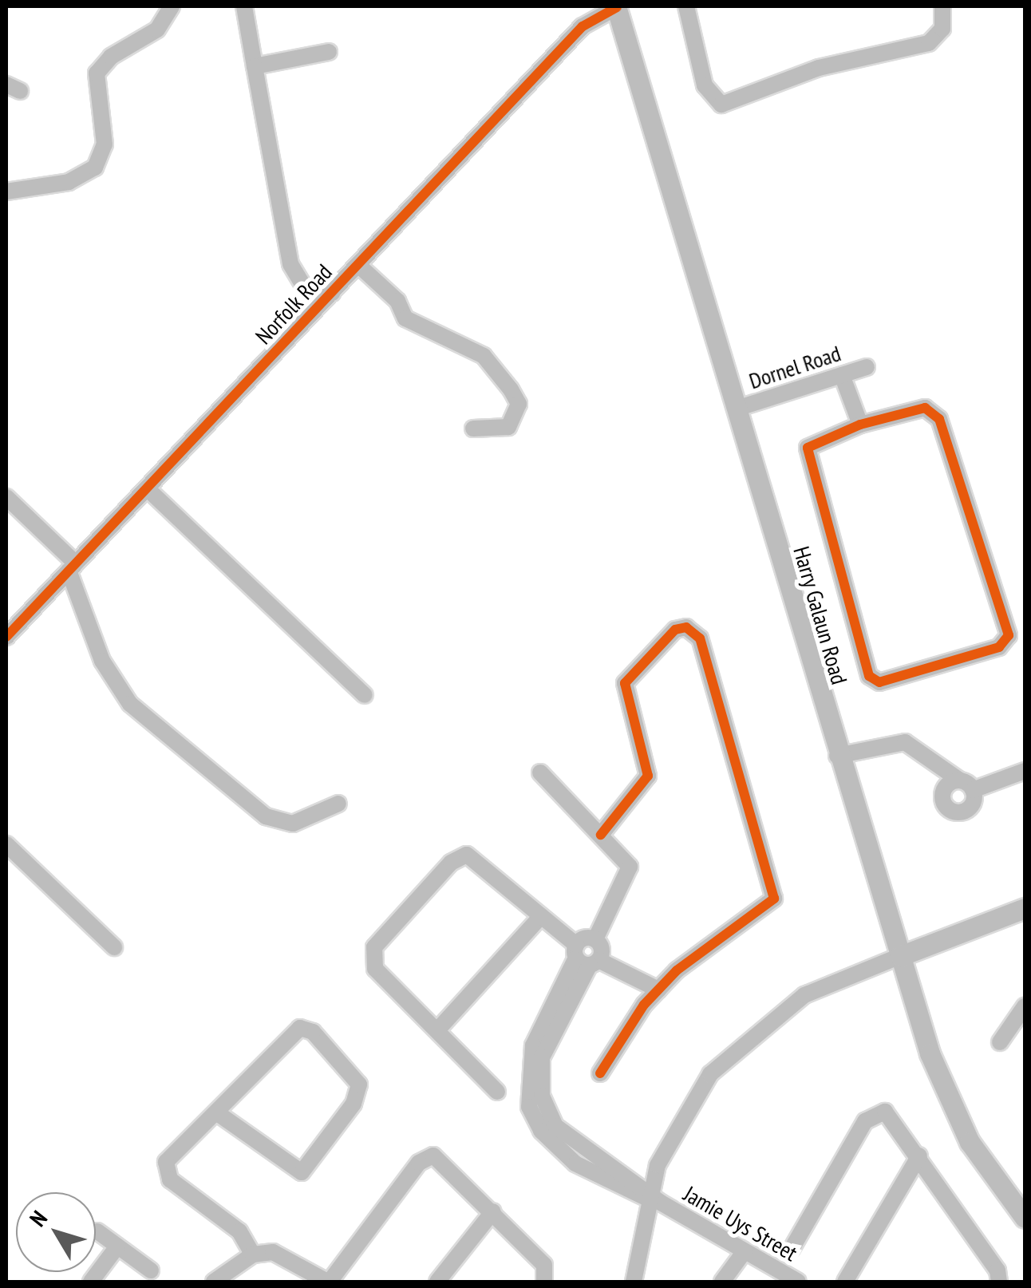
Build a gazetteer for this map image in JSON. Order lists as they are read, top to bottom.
{
  "streets": {
    "main road": ["Harry Galaun Road"],
    "street": ["Norfolk Road", "Dornel Road", "Jamie Uys Street"]
  },
  "crossings": [
    ["Norfolk Road", "Harry Galaun Road"],
    ["Dornel Road", "Harry Galaun Road"]
  ],
  "north": "top left"
}
